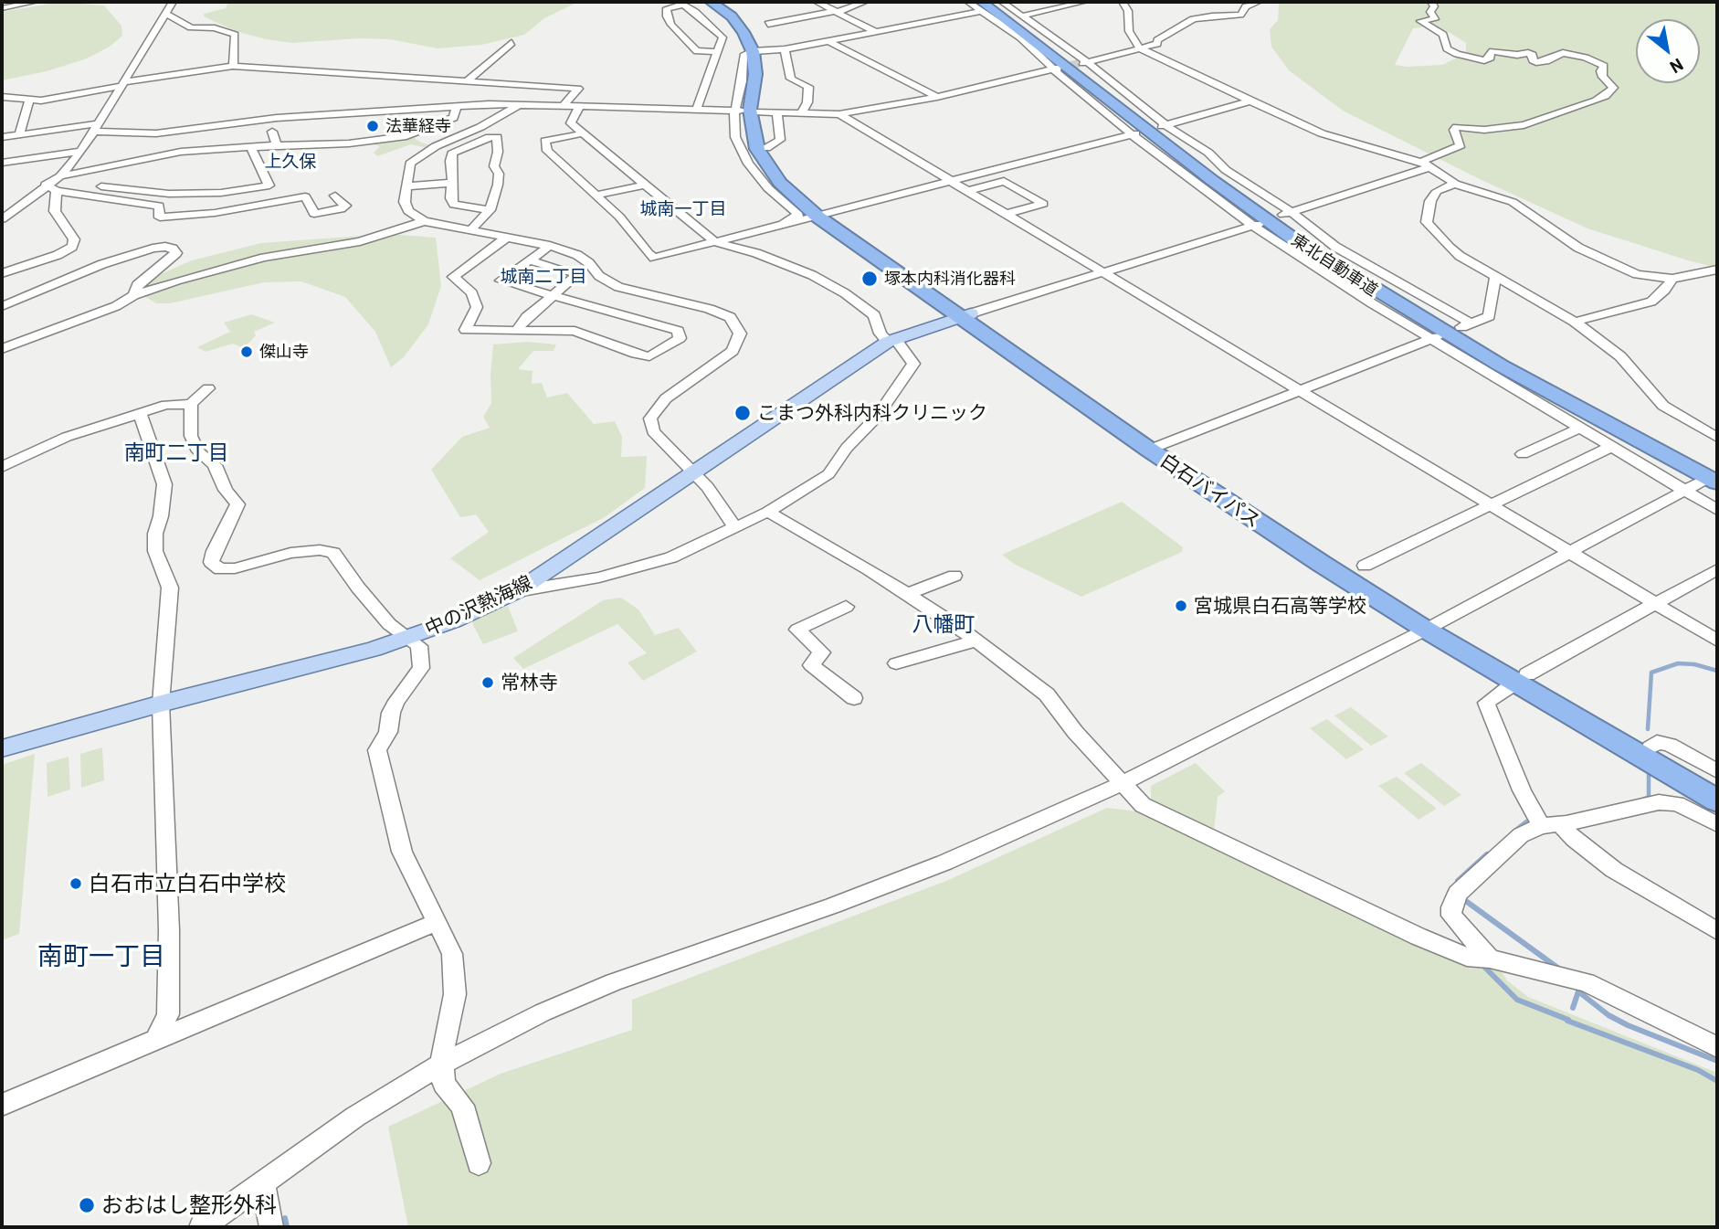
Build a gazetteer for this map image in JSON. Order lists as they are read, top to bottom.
{
  "streets": {
    "highway": ["東北自動車道", "白石バイパス"],
    "main road": ["中の沢熱海線"]
  },
  "crossings": [
    ["白石バイパス", "中の沢熱海線"]
  ],
  "districts": [
    "上久保",
    "城南一丁目",
    "城南二丁目",
    "南町二丁目",
    "八幡町",
    "南町一丁目"
  ],
  "places": [
    "法華経寺",
    "塚本内科消化器科",
    "傑山寺",
    "こまつ外科内科クリニック",
    "宮城県白石高等学校",
    "常林寺",
    "白石市立白石中学校",
    "おおはし整形外科"
  ],
  "north": "bottom right"
}
